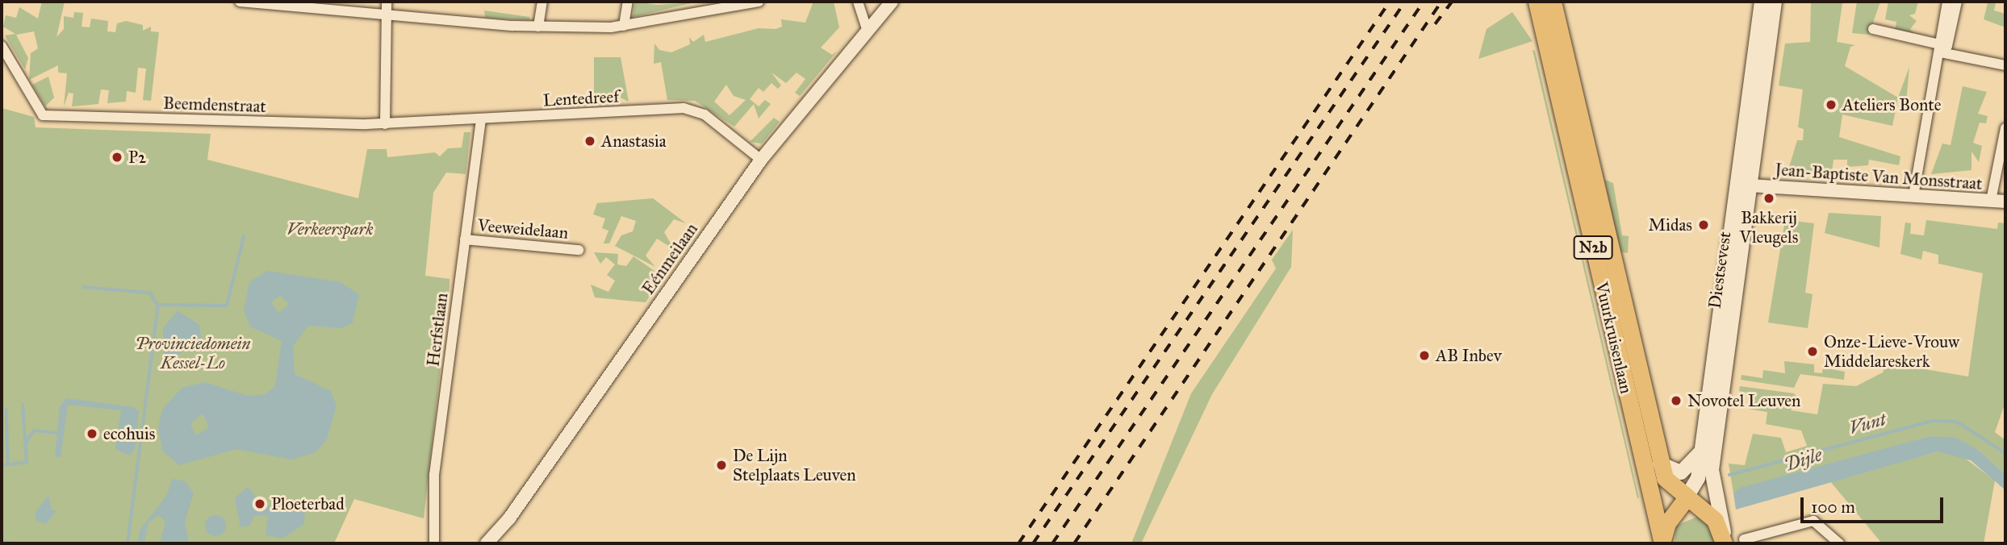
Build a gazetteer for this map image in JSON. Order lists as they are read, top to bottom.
{
  "streets": {
    "main road": ["N2b", "Diestsevest", "Vuurkruisenlaan"],
    "street": [
      "Lentedreef",
      "Beemdenstraat",
      "Jean-Baptiste Van Monsstraat",
      "Veeweidelaan",
      "Eénmeilaan",
      "Herfstlaan"
    ]
  },
  "crossings": [
    ["Lentedreef", "Beemdenstraat"],
    ["Lentedreef", "Eénmeilaan"],
    ["Lentedreef", "Herfstlaan"],
    ["Jean-Baptiste Van Monsstraat", "Diestsevest"],
    ["Veeweidelaan", "Herfstlaan"],
    ["N2b", "Diestsevest"],
    ["N2b", "Vuurkruisenlaan"],
    ["Diestsevest", "Vuurkruisenlaan"]
  ],
  "water": ["Vunt", "Dijle"],
  "parks": ["Verkeerspark", "Provinciedomein Kessel-Lo"],
  "places": [
    "Ateliers Bonte",
    "Anastasia",
    "P2",
    "Bakkerij Vleugels",
    "Midas",
    "Onze-Lieve-Vrouw Middelareskerk",
    "AB Inbev",
    "Novotel Leuven",
    "ecohuis",
    "De Lijn Stelplaats Leuven",
    "Ploeterbad"
  ],
  "scale_bar": "100 m"
}
